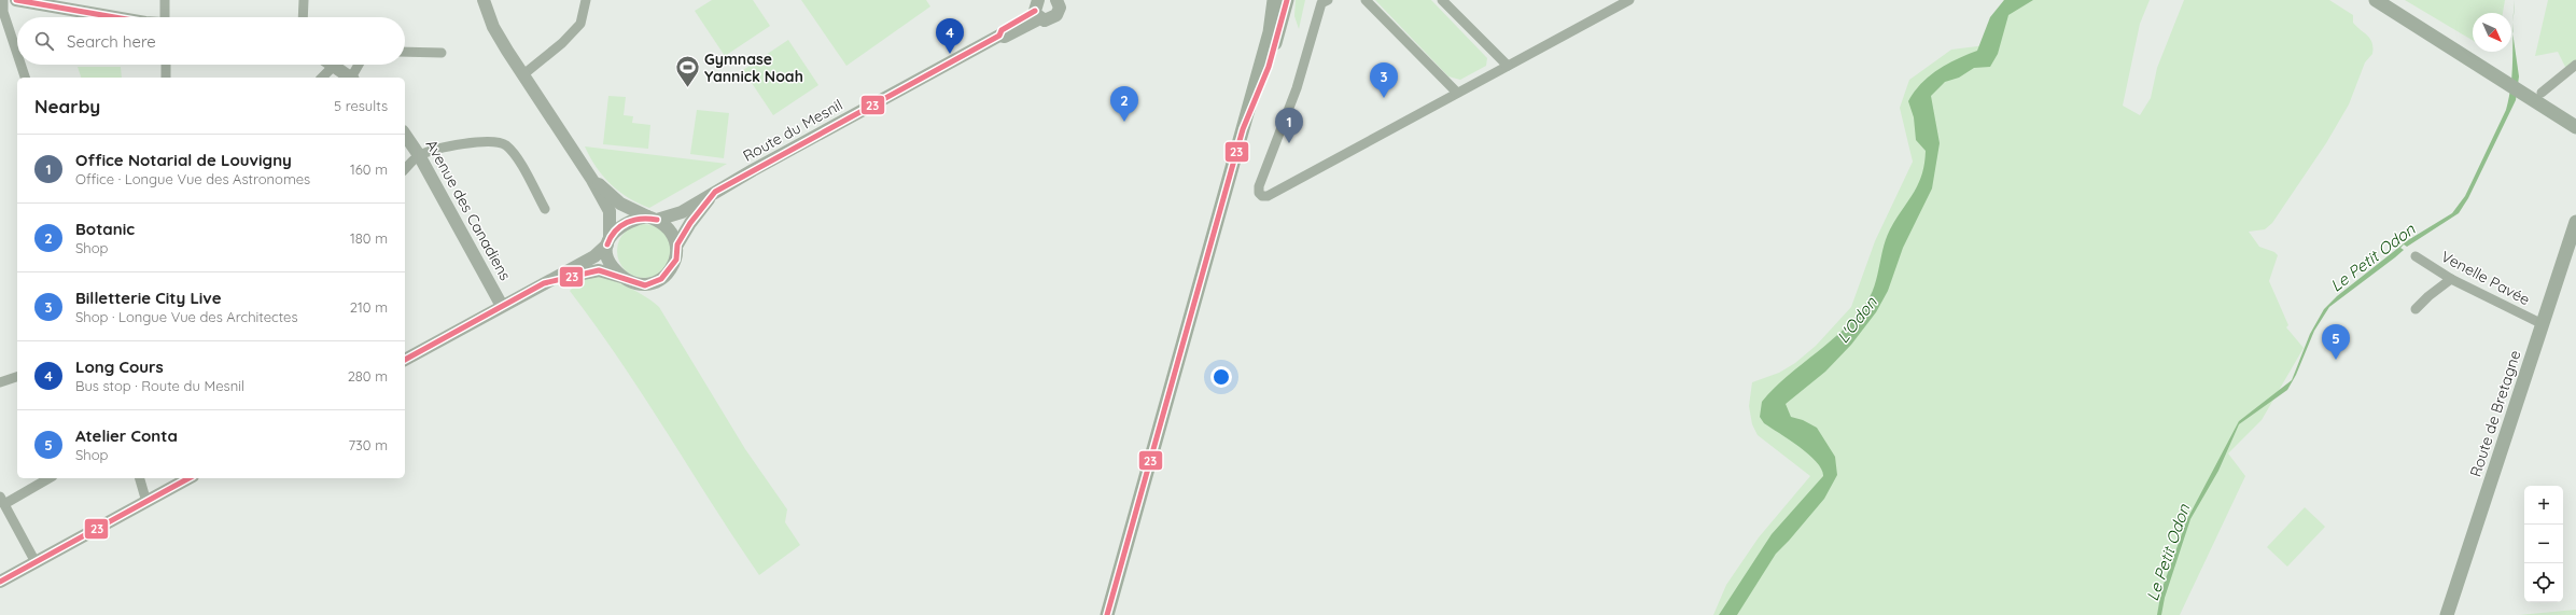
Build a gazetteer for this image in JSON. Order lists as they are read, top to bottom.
{
  "streets": {
    "main road": ["Route de Bretagne"],
    "street": ["Route du Mesnil", "Avenue des Canadiens", "Venelle Pavée"]
  },
  "crossings": [
    ["Venelle Pavée", "Route de Bretagne"]
  ],
  "water": ["Le Petit Odon", "L'Odon"],
  "places": {
    "sports": ["Gymnase Yannick Noah"]
  },
  "lines": ["transit line 23"],
  "north": "bottom right",
  "page": {
    "search": "Search here",
    "pins": [
      "4",
      "3",
      "2",
      "1",
      "5"
    ],
    "heading": ["Nearby", "5 results"],
    "list": [
      {
        "mark": "1",
        "name": "Office Notarial de Louvigny",
        "note": "Office · Longue Vue des Astronomes",
        "value": "160 m"
      },
      {
        "mark": "2",
        "name": "Botanic",
        "note": "Shop",
        "value": "180 m"
      },
      {
        "mark": "3",
        "name": "Billetterie City Live",
        "note": "Shop · Longue Vue des Architectes",
        "value": "210 m"
      },
      {
        "mark": "4",
        "name": "Long Cours",
        "note": "Bus stop · Route du Mesnil",
        "value": "280 m"
      },
      {
        "mark": "5",
        "name": "Atelier Conta",
        "note": "Shop",
        "value": "730 m"
      }
    ],
    "map_buttons": ["+", "−"]
  }
}
